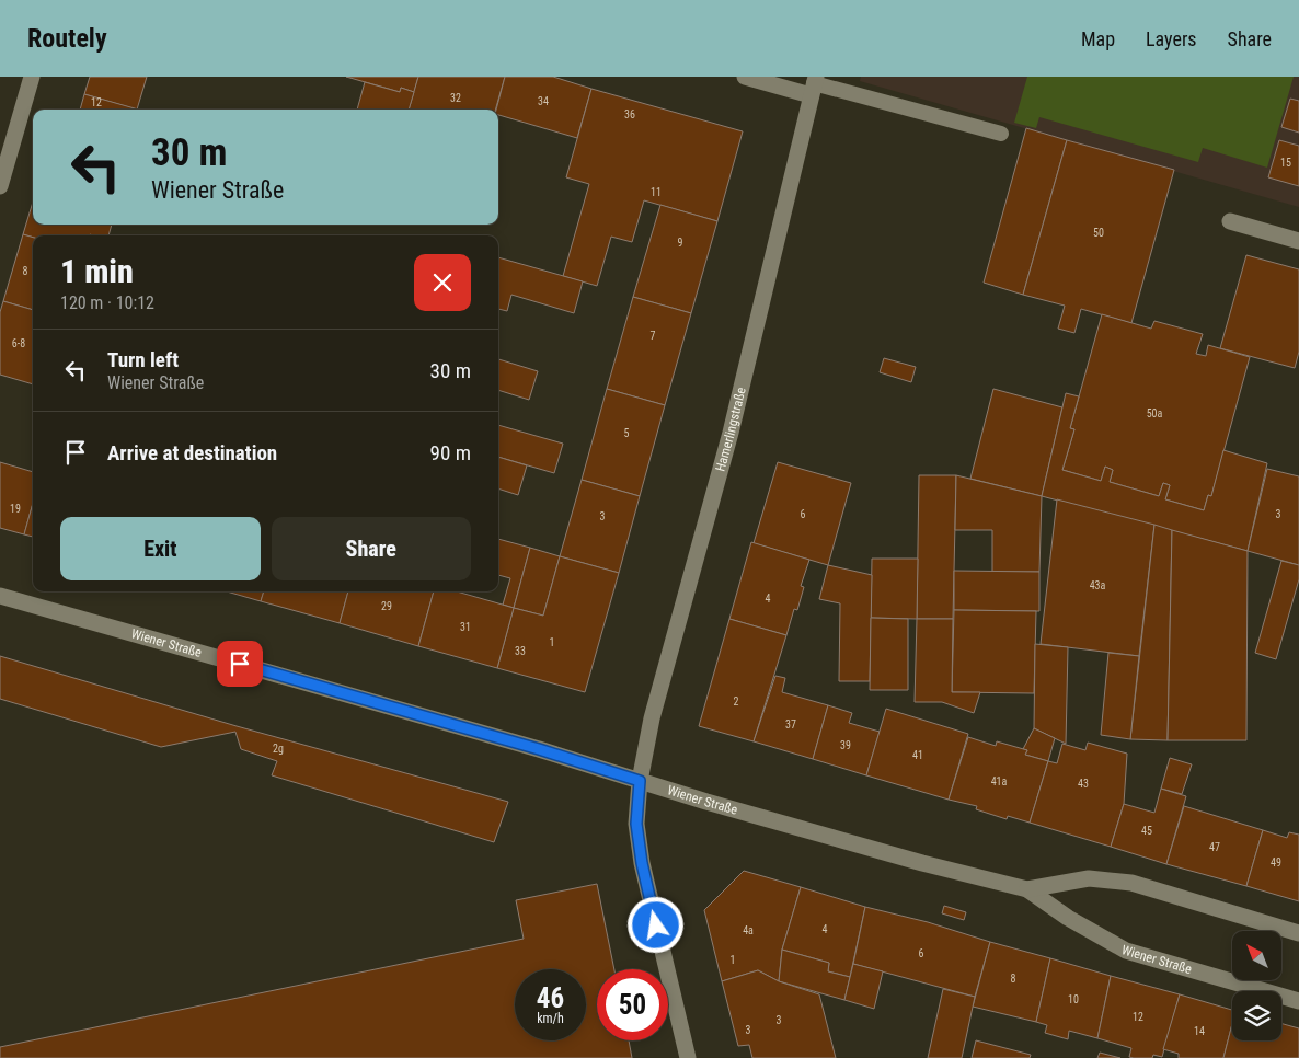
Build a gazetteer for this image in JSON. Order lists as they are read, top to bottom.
{
  "streets": {
    "main road": ["Hamerlingstraße", "Wiener Straße"]
  },
  "crossings": [
    ["Hamerlingstraße", "Wiener Straße"]
  ],
  "house_numbers": [
    "32",
    "34",
    "12",
    "36",
    "15",
    "11",
    "50",
    "9",
    "8",
    "7",
    "6-8",
    "50a",
    "5",
    "19",
    "6",
    "3",
    "3",
    "43a",
    "4",
    "29",
    "31",
    "1",
    "33",
    "2",
    "37",
    "39",
    "2g",
    "41",
    "41a",
    "43",
    "45",
    "47",
    "49",
    "4",
    "4a",
    "6",
    "1",
    "8",
    "10",
    "12",
    "3",
    "3",
    "14"
  ],
  "north": "top left",
  "page": {
    "header": "Routely",
    "nav": ["Map", "Layers", "Share"],
    "turn": ["30 m", "Wiener Straße"],
    "heading": ["1 min", "120 m · 10:12"],
    "list": [
      {
        "name": "Turn left",
        "note": "Wiener Straße",
        "value": "30 m"
      },
      {
        "name": "Arrive at destination",
        "value": "90 m"
      }
    ],
    "buttons": ["Exit", "Share"],
    "speed": "46 km/h",
    "limit": "50"
  }
}
